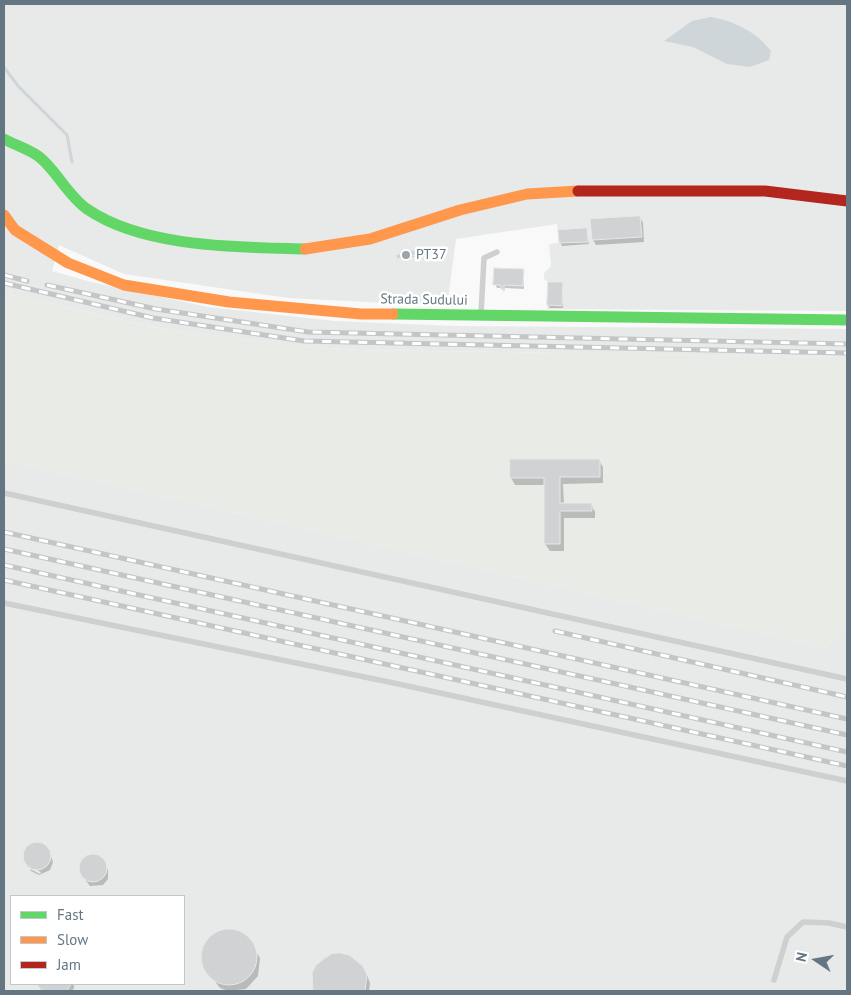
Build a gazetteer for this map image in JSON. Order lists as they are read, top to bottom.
{
  "streets": {
    "street": ["Strada Sudului"]
  },
  "places": ["PT37"],
  "legend": ["Fast", "Slow", "Jam"],
  "north": "left"
}
